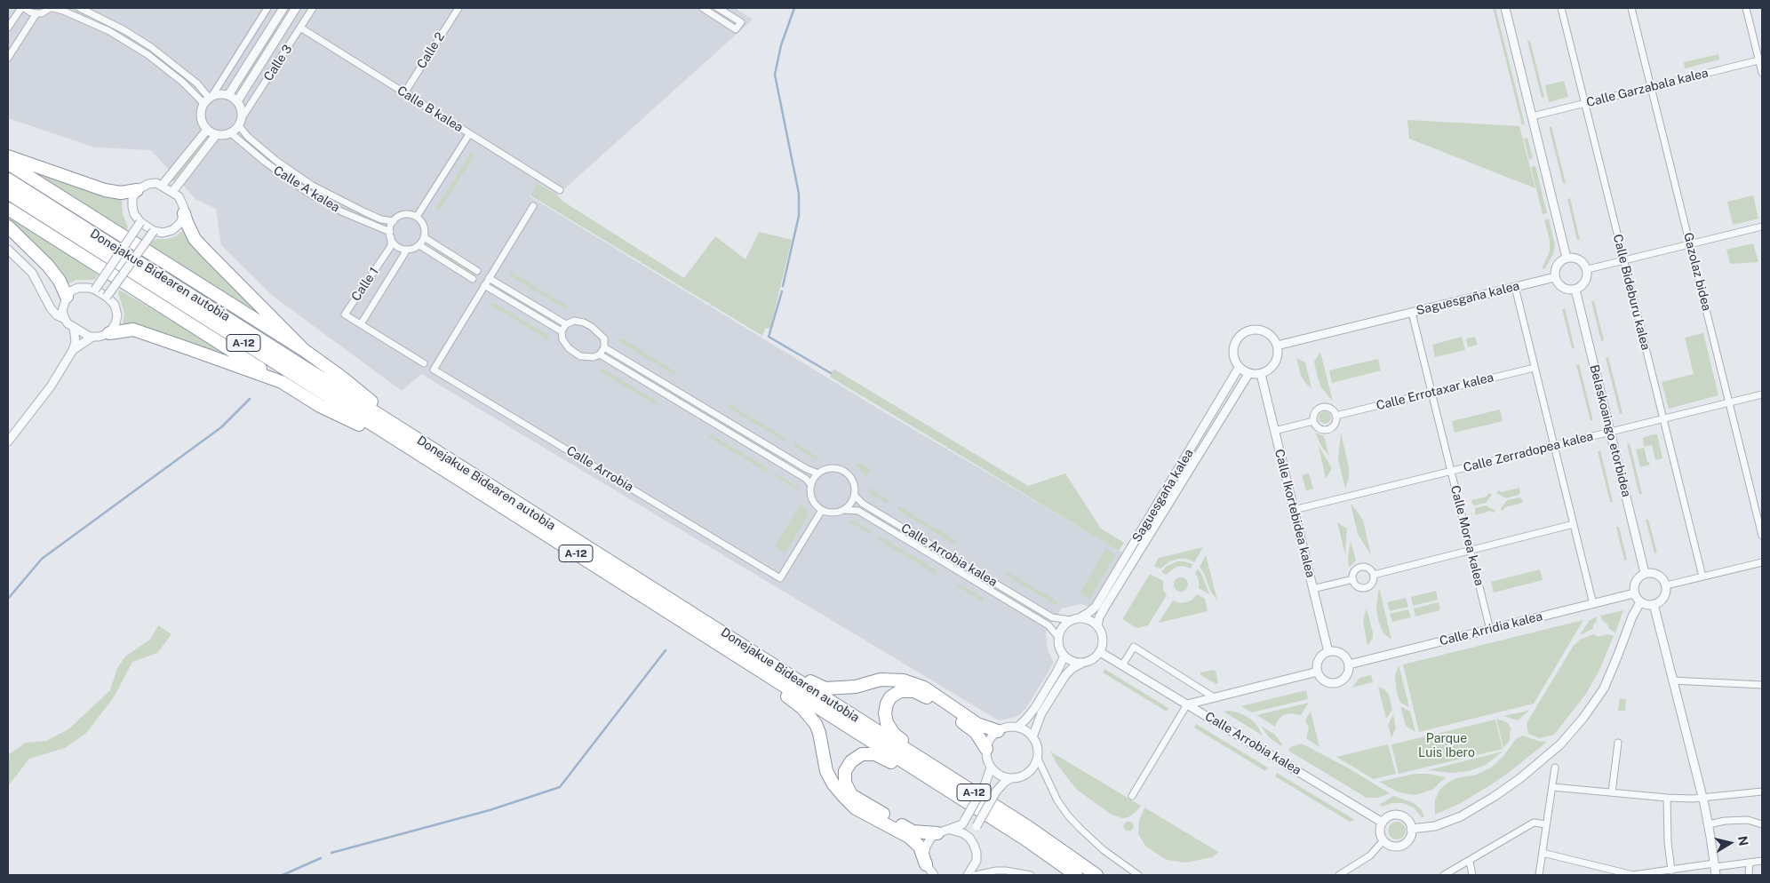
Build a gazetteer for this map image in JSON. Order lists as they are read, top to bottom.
{
  "streets": {
    "highway": ["Donejakue Bidearen autobia", "A-12"],
    "street": [
      "Calle 2",
      "Calle 3",
      "Calle Garzabala kalea",
      "Calle B kalea",
      "Calle A kalea",
      "Gazolaz bidea",
      "Calle 1",
      "Calle Bideburu kalea",
      "Saguesgaña kalea",
      "Calle Errotaxar kalea",
      "Belaskoaingo etorbidea",
      "Calle Zerradopea kalea",
      "Calle Arrobia",
      "Calle Ikortebidea kalea",
      "Calle Morea kalea",
      "Calle Arrobia kalea",
      "Calle Arridia kalea"
    ]
  },
  "crossings": [
    ["Calle 2", "Calle B kalea"],
    ["Calle 3", "Calle B kalea"],
    ["Calle 3", "Calle A kalea"],
    ["Calle Garzabala kalea", "Gazolaz bidea"],
    ["Calle Garzabala kalea", "Calle Bideburu kalea"],
    ["Calle A kalea", "Calle 1"],
    ["Gazolaz bidea", "Calle Zerradopea kalea"],
    ["Calle Bideburu kalea", "Calle Zerradopea kalea"],
    ["Saguesgaña kalea", "Belaskoaingo etorbidea"],
    ["Saguesgaña kalea", "Calle Ikortebidea kalea"],
    ["Saguesgaña kalea", "Calle Morea kalea"],
    ["Saguesgaña kalea", "Calle Arrobia kalea"],
    ["Calle Errotaxar kalea", "Calle Morea kalea"],
    ["Belaskoaingo etorbidea", "Calle Zerradopea kalea"],
    ["Belaskoaingo etorbidea", "Calle Arridia kalea"],
    ["Calle Zerradopea kalea", "Calle Ikortebidea kalea"],
    ["Calle Zerradopea kalea", "Calle Morea kalea"],
    ["Calle Arrobia", "Calle Arrobia kalea"],
    ["Calle Ikortebidea kalea", "Calle Arridia kalea"],
    ["Calle Morea kalea", "Calle Arridia kalea"]
  ],
  "parks": ["Parque Luis Ibero"],
  "north": "right"
}
